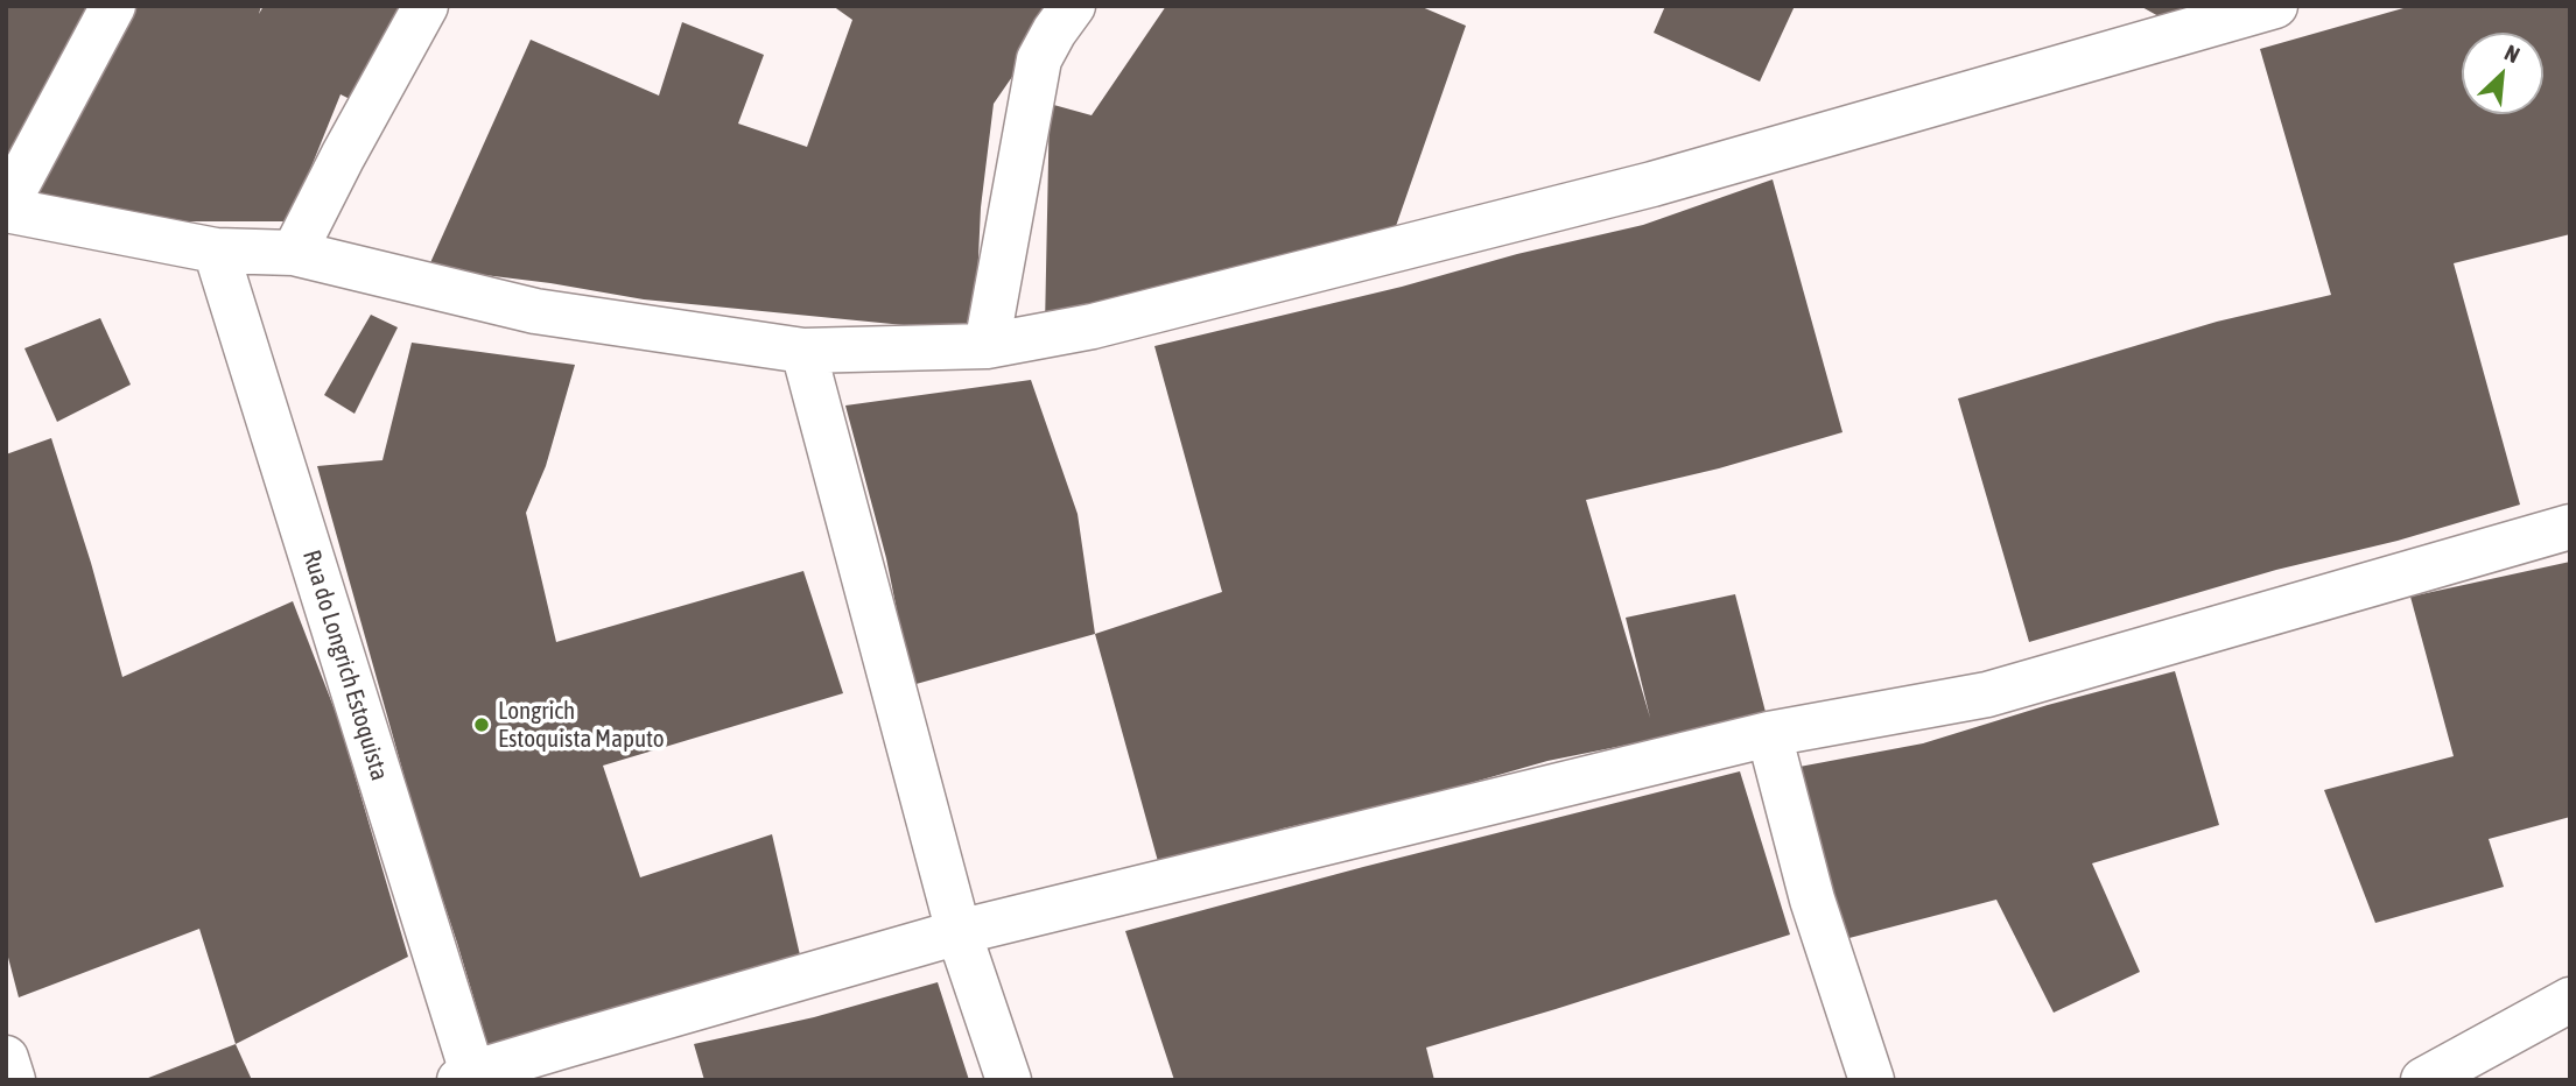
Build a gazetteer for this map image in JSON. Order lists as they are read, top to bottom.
{
  "streets": {
    "street": ["Rua do Longrich Estoquista"]
  },
  "places": ["Longrich Estoquista Maputo"],
  "north": "top right"
}
